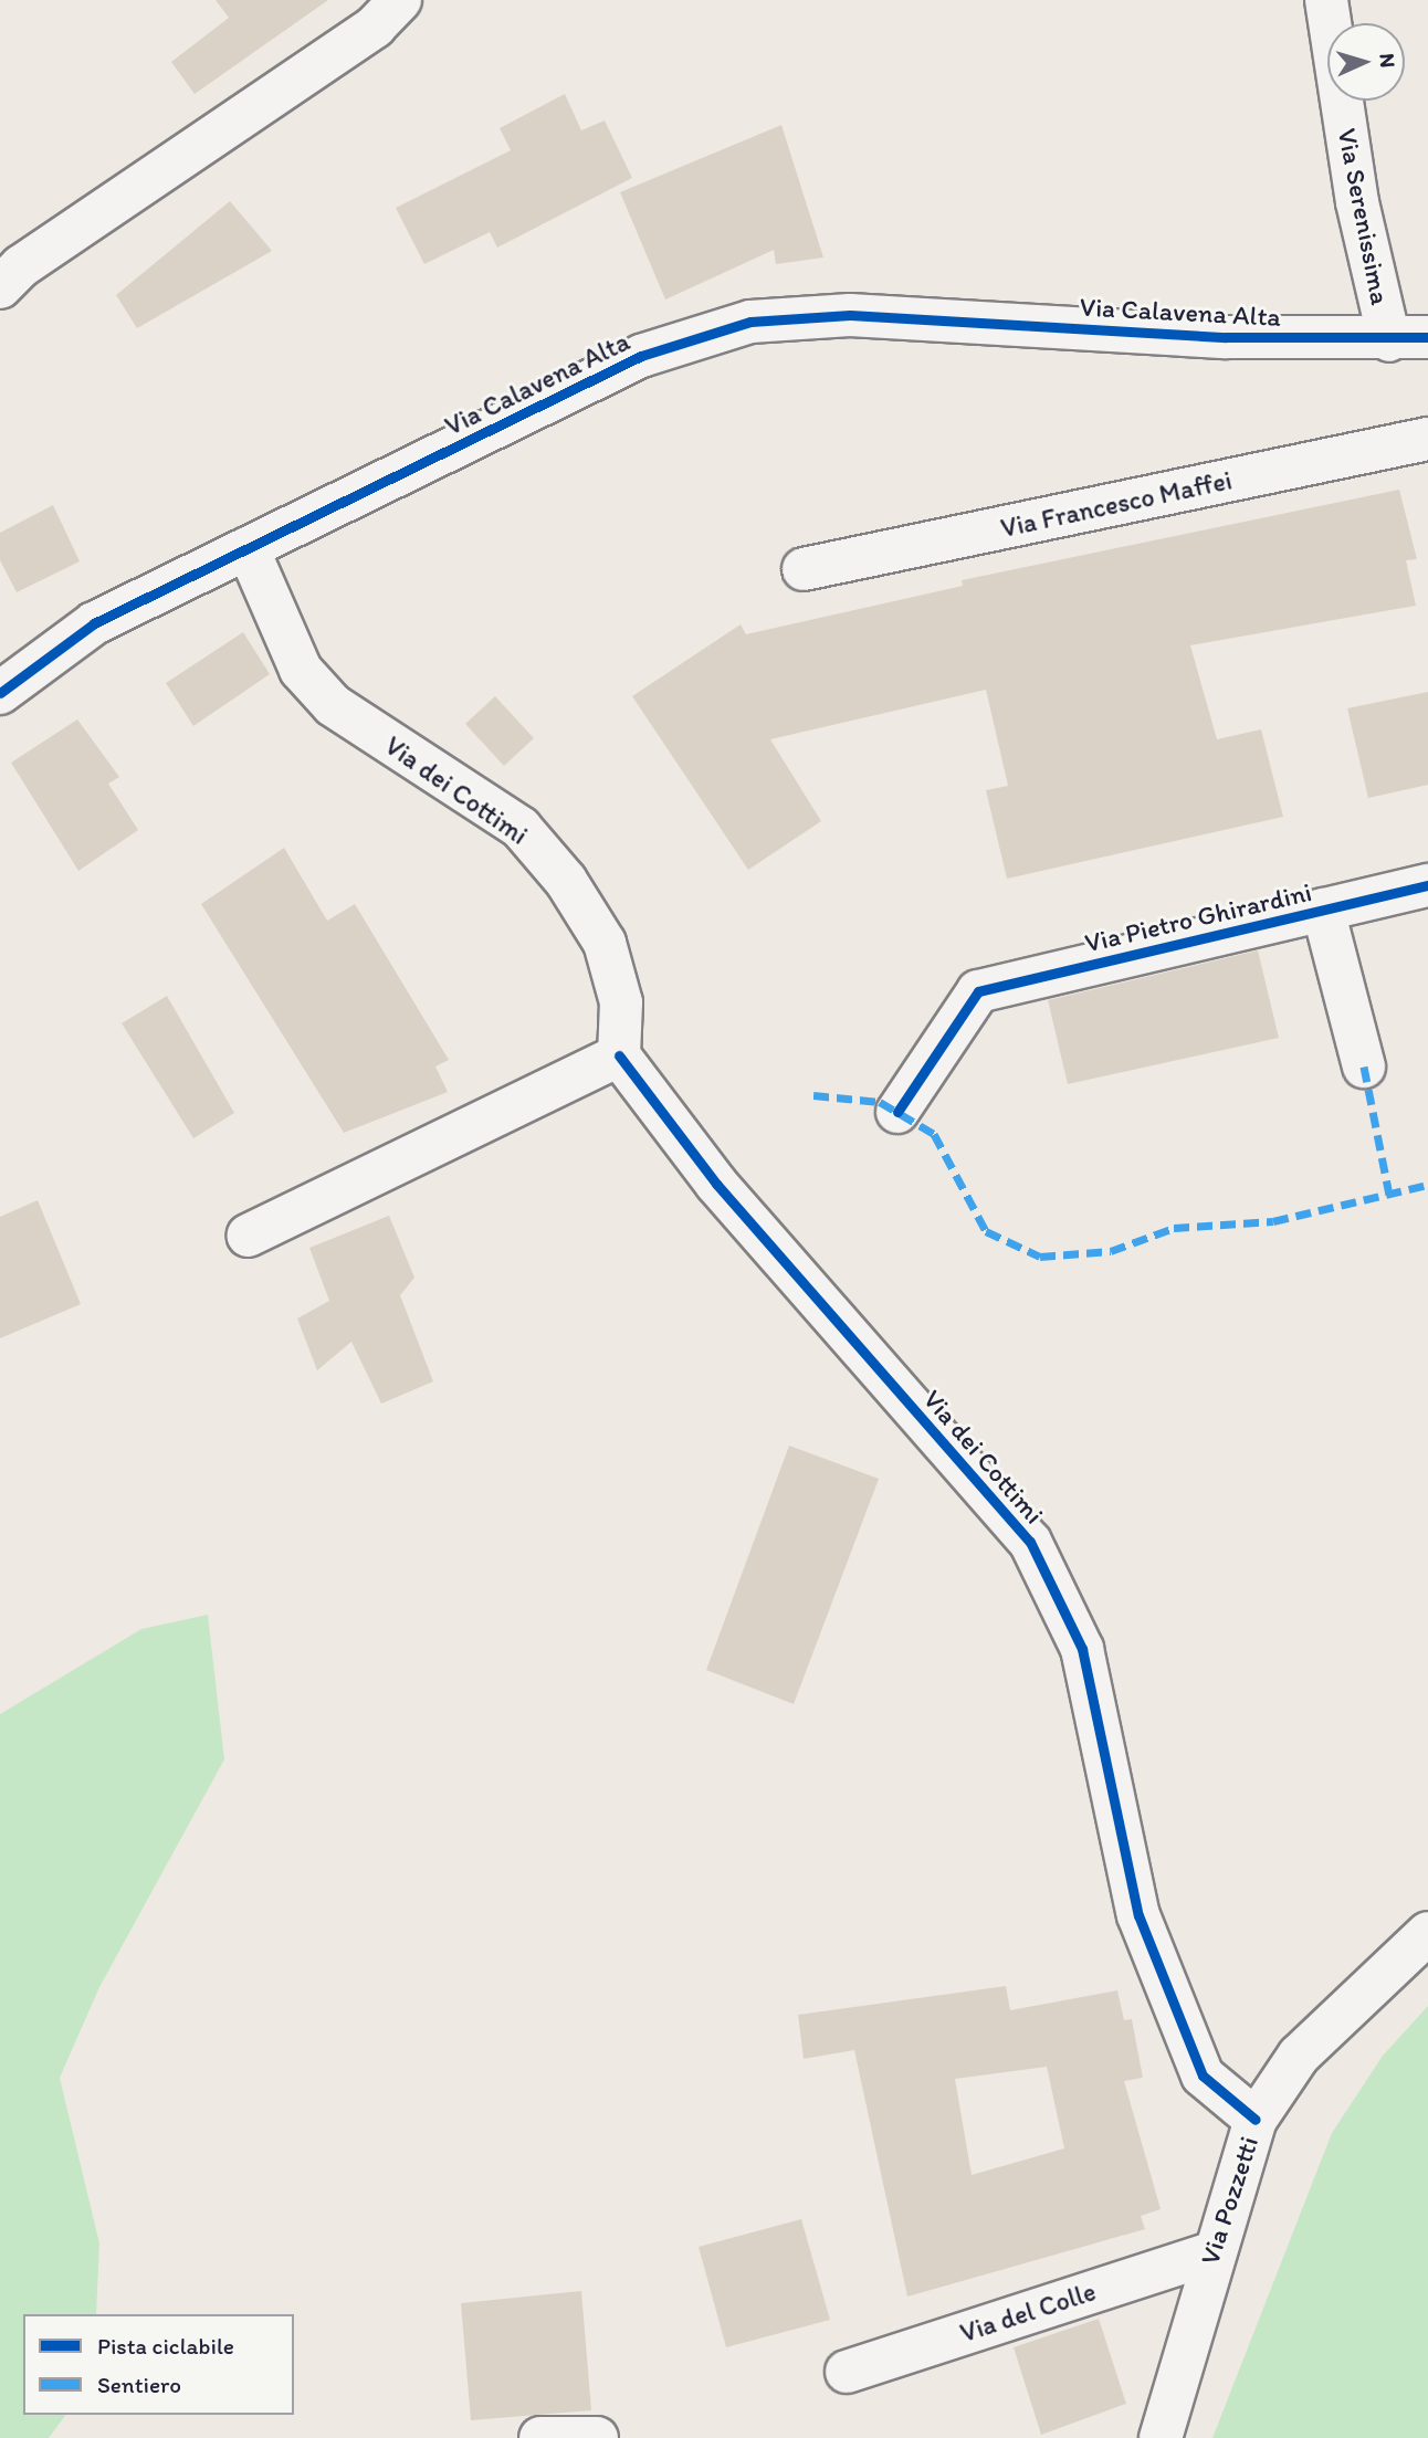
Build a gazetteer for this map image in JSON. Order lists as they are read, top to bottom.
{
  "streets": {
    "street": [
      "Via Serenissima",
      "Via Calavena Alta",
      "Via Francesco Maffei",
      "Via dei Cottimi",
      "Via Pietro Ghirardini",
      "Via Pozzetti",
      "Via del Colle"
    ]
  },
  "crossings": [
    ["Via Serenissima", "Via Calavena Alta"],
    ["Via Calavena Alta", "Via dei Cottimi"],
    ["Via dei Cottimi", "Via Pozzetti"],
    ["Via Pozzetti", "Via del Colle"]
  ],
  "legend": ["Pista ciclabile", "Sentiero"],
  "north": "right"
}
